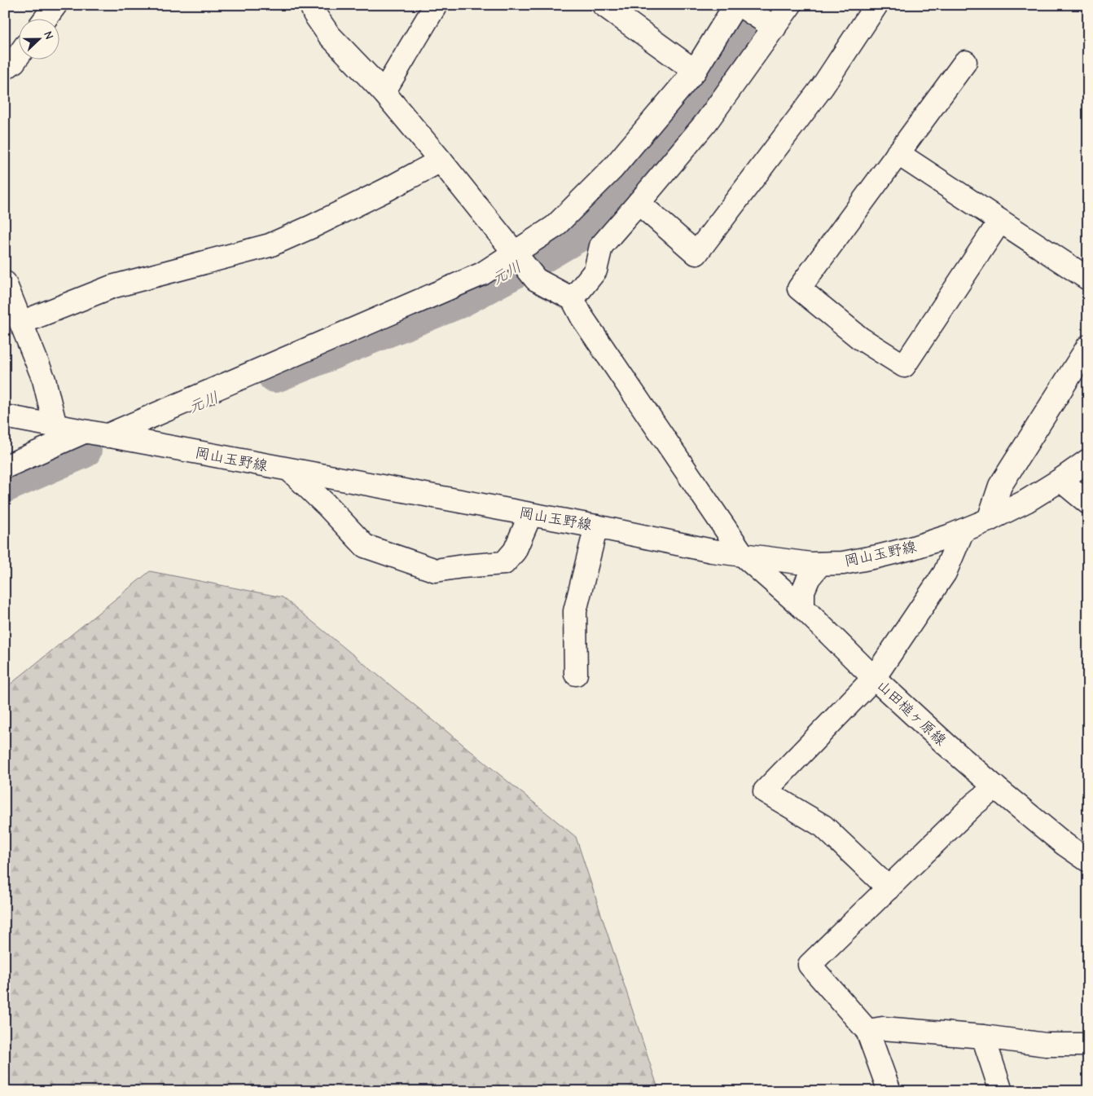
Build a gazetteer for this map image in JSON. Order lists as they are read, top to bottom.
{
  "streets": {
    "street": ["岡山玉野線", "山田槌ヶ原線"]
  },
  "crossings": [
    ["岡山玉野線", "山田槌ヶ原線"]
  ],
  "water": ["元川"],
  "north": "right"
}
